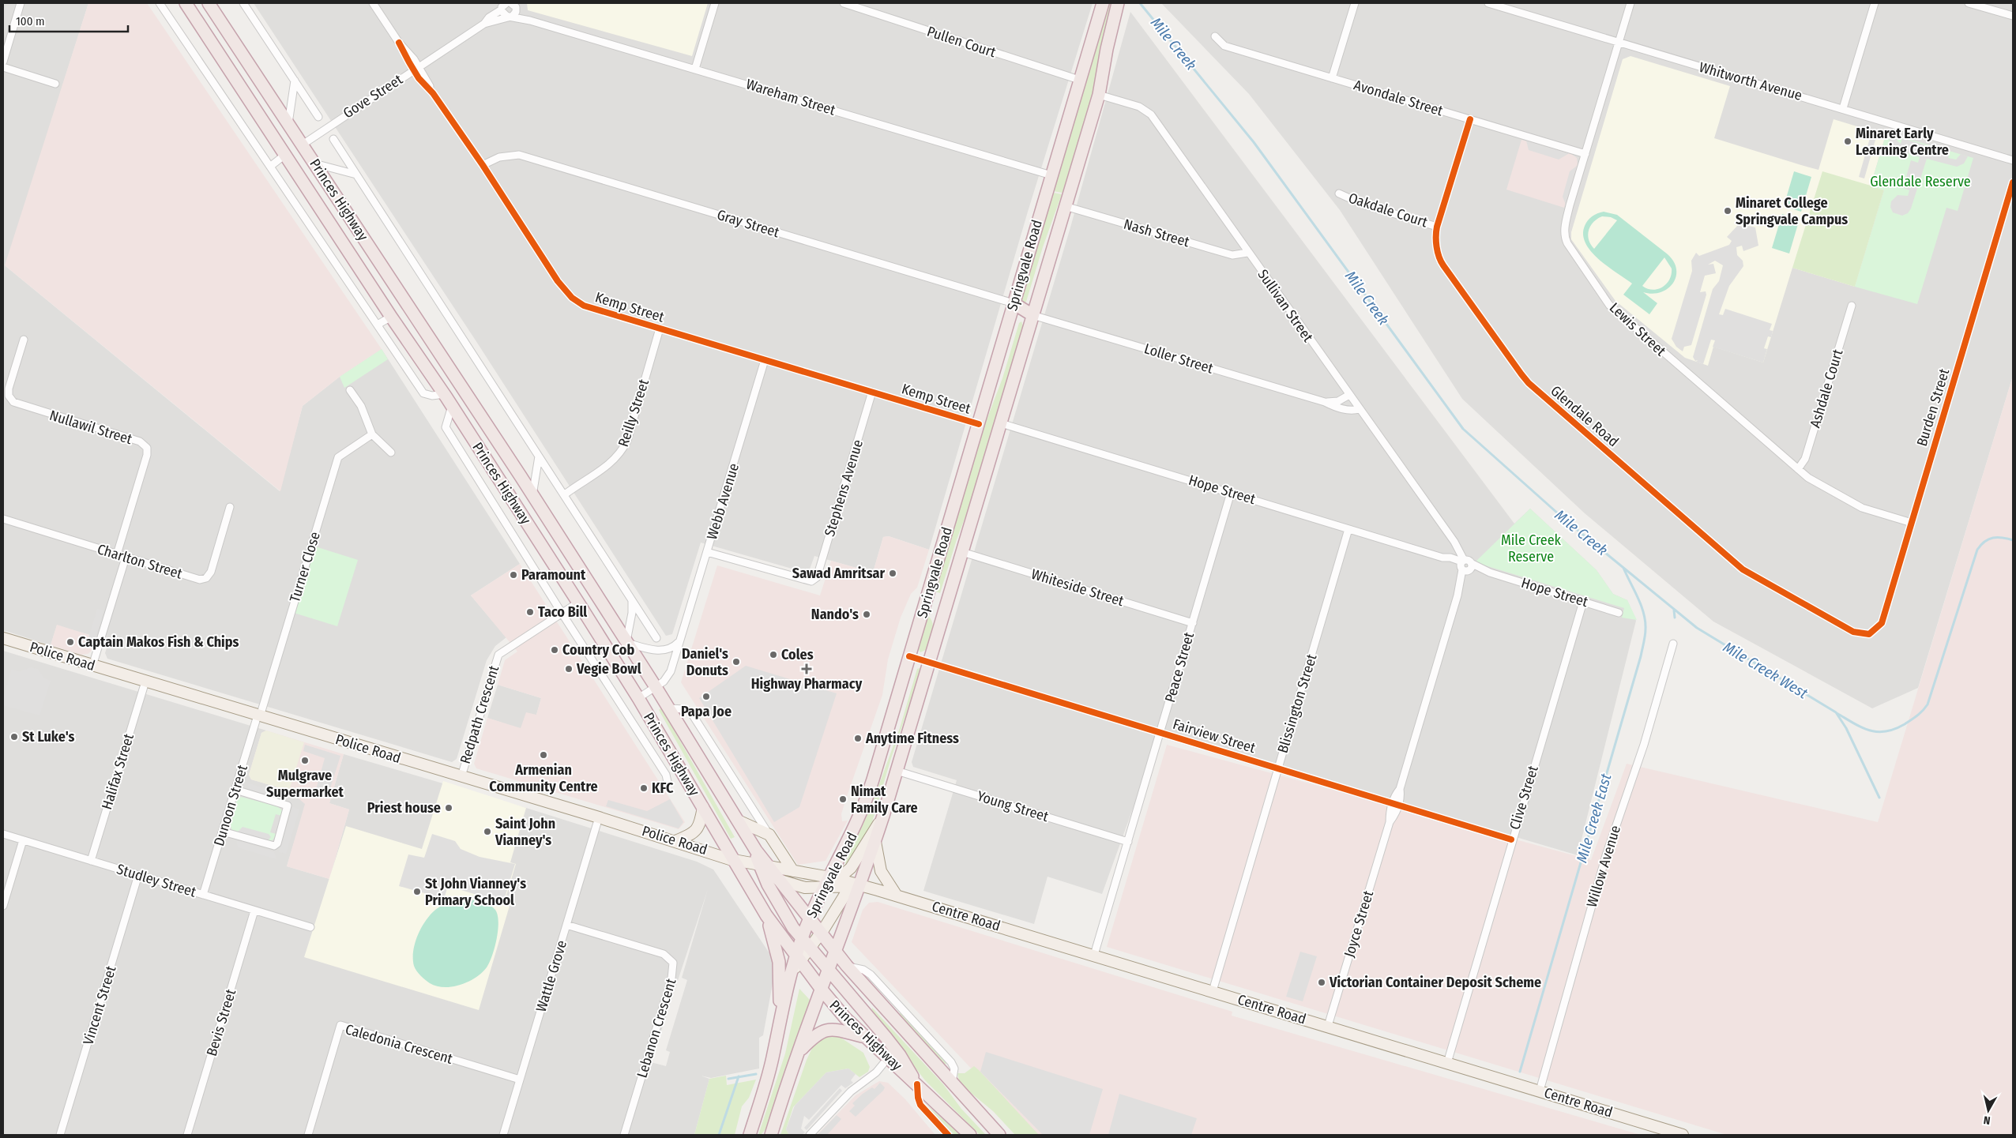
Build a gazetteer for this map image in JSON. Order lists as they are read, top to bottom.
{
  "streets": {
    "highway": ["Princes Highway", "Springvale Road"],
    "main road": ["Police Road", "Centre Road"],
    "street": [
      "Pullen Court",
      "Whitworth Avenue",
      "Gove Street",
      "Wareham Street",
      "Avondale Street",
      "Oakdale Court",
      "Gray Street",
      "Nash Street",
      "Sullivan Street",
      "Kemp Street",
      "Lewis Street",
      "Loller Street",
      "Ashdale Court",
      "Burden Street",
      "Reilly Street",
      "Glendale Road",
      "Nullawil Street",
      "Stephens Avenue",
      "Hope Street",
      "Webb Avenue",
      "Charlton Street",
      "Turner Close",
      "Whiteside Street",
      "Peace Street",
      "Blissington Street",
      "Redpath Crescent",
      "Fairview Street",
      "Halifax Street",
      "Clive Street",
      "Dunoon Street",
      "Young Street",
      "Willow Avenue",
      "Studley Street",
      "Joyce Street",
      "Wattle Grove",
      "Vincent Street",
      "Bevis Street",
      "Lebanon Crescent",
      "Caledonia Crescent"
    ]
  },
  "crossings": [
    ["Pullen Court", "Springvale Road"],
    ["Whitworth Avenue", "Lewis Street"],
    ["Gove Street", "Wareham Street"],
    ["Gove Street", "Princes Highway"],
    ["Gove Street", "Kemp Street"],
    ["Wareham Street", "Springvale Road"],
    ["Avondale Street", "Lewis Street"],
    ["Avondale Street", "Glendale Road"],
    ["Princes Highway", "Springvale Road"],
    ["Princes Highway", "Reilly Street"],
    ["Princes Highway", "Webb Avenue"],
    ["Princes Highway", "Police Road"],
    ["Princes Highway", "Redpath Crescent"],
    ["Princes Highway", "Centre Road"],
    ["Oakdale Court", "Glendale Road"],
    ["Gray Street", "Springvale Road"],
    ["Gray Street", "Kemp Street"],
    ["Nash Street", "Springvale Road"],
    ["Nash Street", "Sullivan Street"],
    ["Springvale Road", "Sullivan Street"],
    ["Springvale Road", "Kemp Street"],
    ["Springvale Road", "Loller Street"],
    ["Springvale Road", "Hope Street"],
    ["Springvale Road", "Whiteside Street"],
    ["Springvale Road", "Fairview Street"],
    ["Springvale Road", "Young Street"],
    ["Springvale Road", "Centre Road"],
    ["Sullivan Street", "Loller Street"],
    ["Sullivan Street", "Hope Street"],
    ["Sullivan Street", "Joyce Street"],
    ["Kemp Street", "Reilly Street"],
    ["Kemp Street", "Stephens Avenue"],
    ["Kemp Street", "Webb Avenue"],
    ["Lewis Street", "Ashdale Court"],
    ["Lewis Street", "Burden Street"],
    ["Burden Street", "Glendale Road"],
    ["Nullawil Street", "Charlton Street"],
    ["Stephens Avenue", "Webb Avenue"],
    ["Hope Street", "Peace Street"],
    ["Hope Street", "Blissington Street"],
    ["Hope Street", "Clive Street"],
    ["Hope Street", "Joyce Street"],
    ["Turner Close", "Police Road"],
    ["Turner Close", "Dunoon Street"],
    ["Whiteside Street", "Peace Street"],
    ["Police Road", "Redpath Crescent"],
    ["Police Road", "Halifax Street"],
    ["Police Road", "Dunoon Street"],
    ["Police Road", "Centre Road"],
    ["Police Road", "Wattle Grove"],
    ["Peace Street", "Fairview Street"],
    ["Peace Street", "Young Street"],
    ["Peace Street", "Centre Road"],
    ["Blissington Street", "Fairview Street"],
    ["Blissington Street", "Centre Road"],
    ["Fairview Street", "Clive Street"],
    ["Fairview Street", "Joyce Street"],
    ["Halifax Street", "Studley Street"],
    ["Clive Street", "Centre Road"],
    ["Dunoon Street", "Studley Street"],
    ["Willow Avenue", "Centre Road"],
    ["Studley Street", "Vincent Street"],
    ["Studley Street", "Bevis Street"],
    ["Centre Road", "Joyce Street"],
    ["Wattle Grove", "Lebanon Crescent"],
    ["Wattle Grove", "Caledonia Crescent"]
  ],
  "water": ["Mile Creek", "Mile Creek West", "Mile Creek East"],
  "parks": ["Glendale Reserve", "Mile Creek Reserve"],
  "places": {
    "other": [
      "Minaret Early Learning Centre",
      "Minaret College Springvale Campus",
      "Sawad Amritsar",
      "Paramount",
      "Taco Bill",
      "Nando's",
      "Captain Makos Fish & Chips",
      "Country Cob",
      "Coles",
      "Daniel's Donuts",
      "Vegie Bowl",
      "Papa Joe",
      "St Luke's",
      "Anytime Fitness",
      "Armenian Community Centre",
      "Mulgrave Supermarket",
      "KFC",
      "Nimat Family Care",
      "Priest house",
      "Saint John Vianney's",
      "St John Vianney's Primary School",
      "Victorian Container Deposit Scheme"
    ],
    "health": ["Highway Pharmacy"]
  },
  "scale_bar": "100 m",
  "north": "bottom"
}
